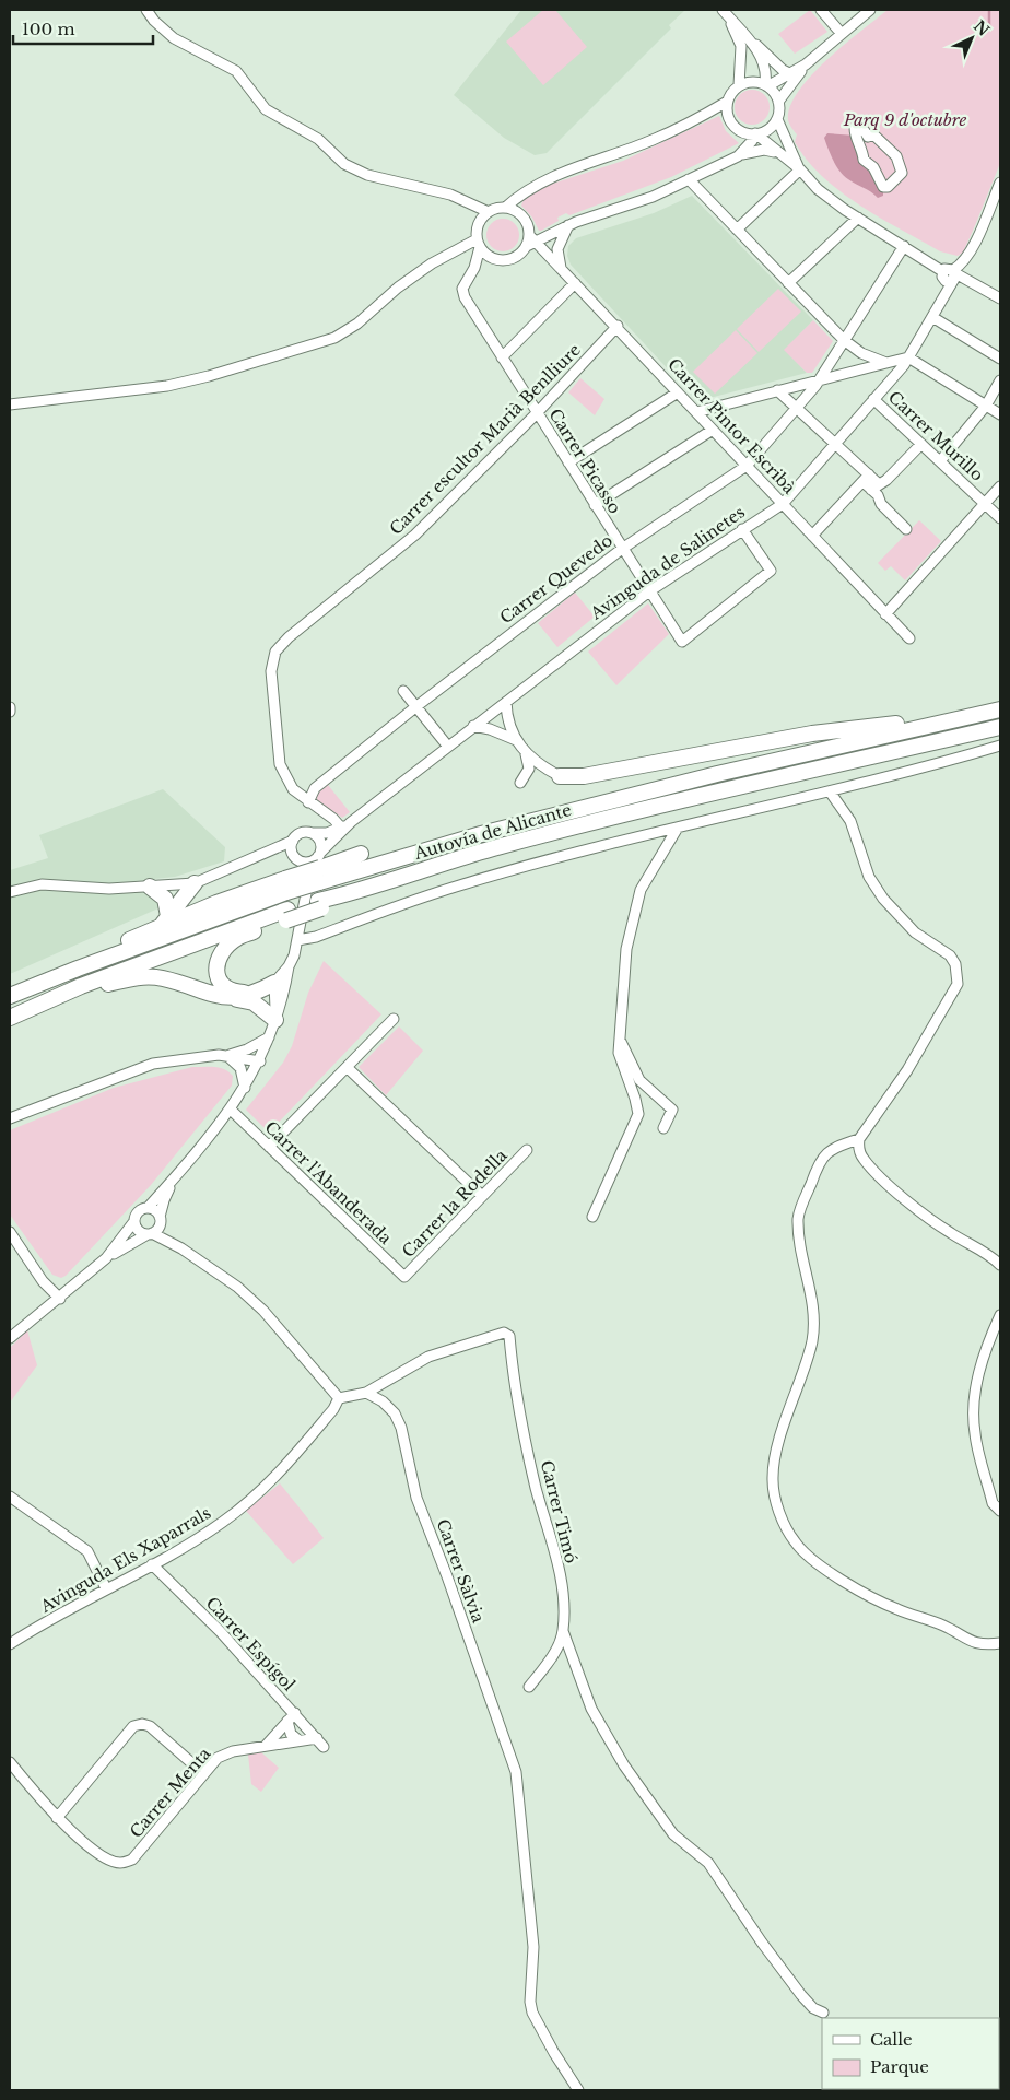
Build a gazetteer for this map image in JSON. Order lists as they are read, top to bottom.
{
  "streets": {
    "highway": ["Autovía de Alicante"],
    "street": [
      "Carrer Pintor Escribà",
      "Carrer Murillo",
      "Carrer escultor Marià Benlliure",
      "Carrer Picasso",
      "Avinguda de Salinetes",
      "Carrer Quevedo",
      "Carrer l'Abanderada",
      "Carrer la Rodella",
      "Carrer Timó",
      "Avinguda Els Xaparrals",
      "Carrer Sàlvia",
      "Carrer Espígol",
      "Carrer Menta"
    ]
  },
  "crossings": [
    ["Carrer Pintor Escribà", "Carrer escultor Marià Benlliure"],
    ["Carrer Pintor Escribà", "Carrer Picasso"],
    ["Carrer Pintor Escribà", "Avinguda de Salinetes"],
    ["Carrer Pintor Escribà", "Carrer Quevedo"],
    ["Carrer Murillo", "Avinguda de Salinetes"],
    ["Carrer escultor Marià Benlliure", "Carrer Picasso"],
    ["Carrer escultor Marià Benlliure", "Avinguda de Salinetes"],
    ["Carrer escultor Marià Benlliure", "Carrer Quevedo"],
    ["Carrer Picasso", "Avinguda de Salinetes"],
    ["Carrer Picasso", "Carrer Quevedo"],
    ["Avinguda de Salinetes", "Autovía de Alicante"],
    ["Carrer l'Abanderada", "Carrer la Rodella"],
    ["Carrer Timó", "Carrer Sàlvia"],
    ["Avinguda Els Xaparrals", "Carrer Espígol"],
    ["Carrer Espígol", "Carrer Menta"]
  ],
  "parks": ["Parq 9 d'octubre"],
  "legend": ["Calle", "Parque"],
  "scale_bar": "100 m",
  "north": "top right"
}
